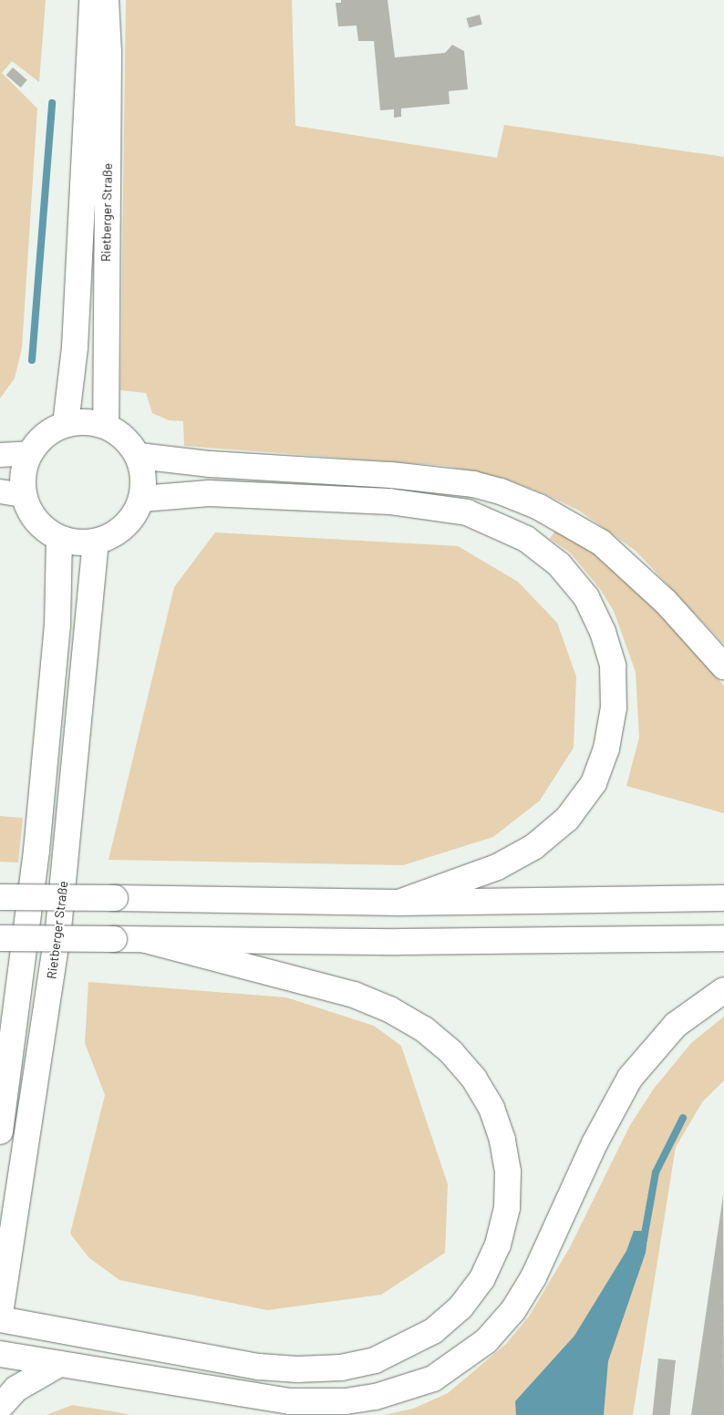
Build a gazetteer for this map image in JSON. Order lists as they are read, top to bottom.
{
  "streets": {
    "main road": ["Rietberger Straße"]
  }
}
